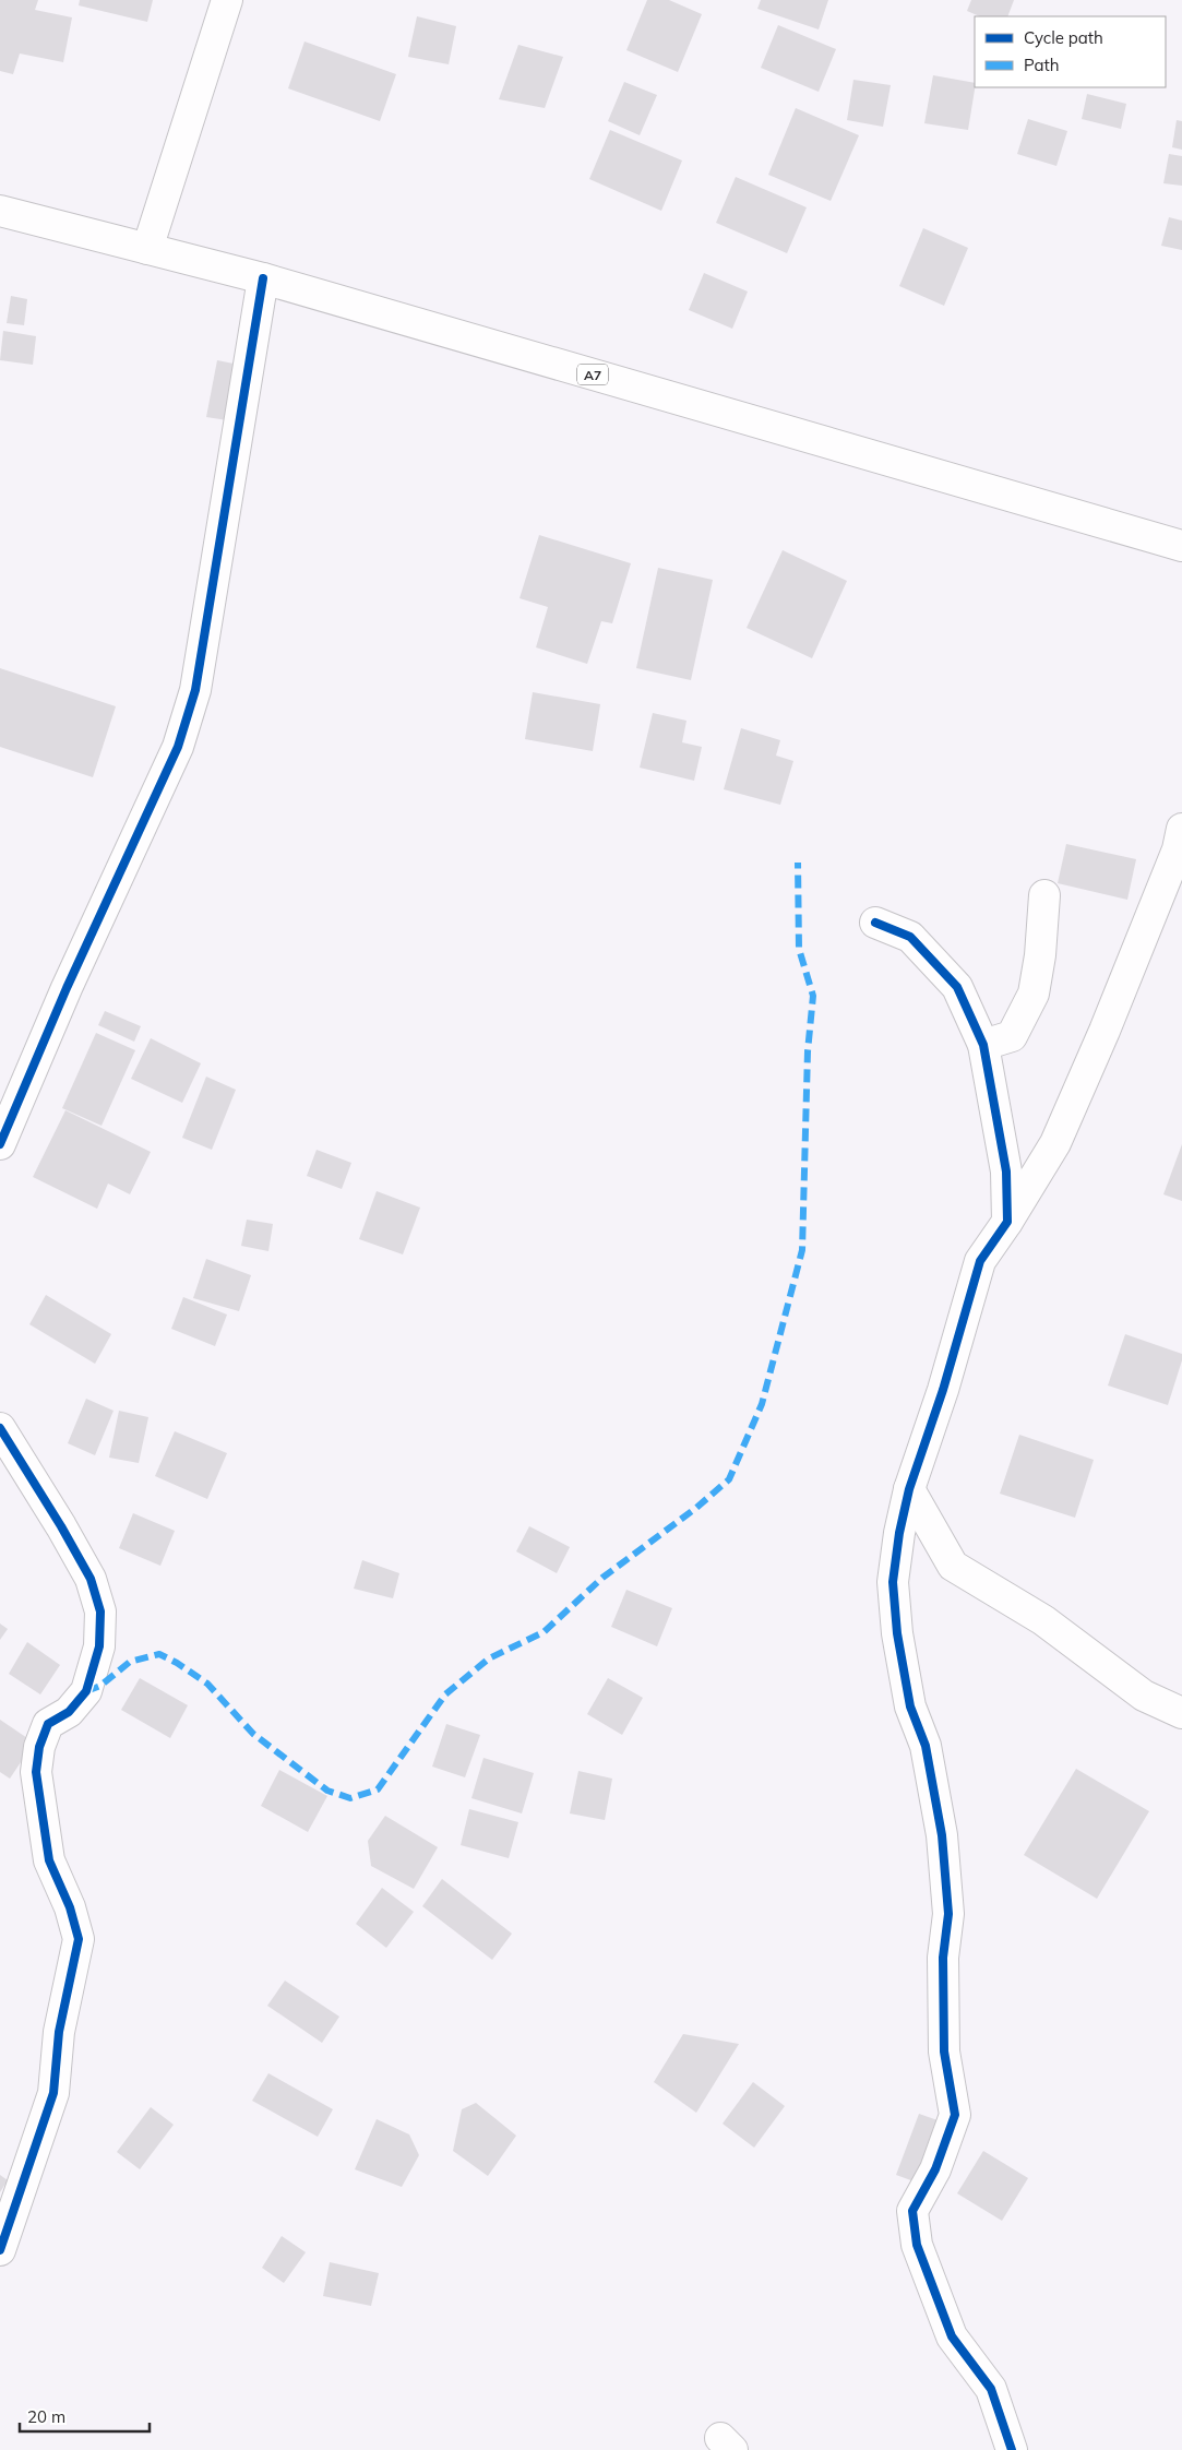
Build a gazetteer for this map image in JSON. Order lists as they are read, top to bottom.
{
  "streets": {
    "street": ["A7"]
  },
  "legend": ["Cycle path", "Path"],
  "scale_bar": "20 m"
}
